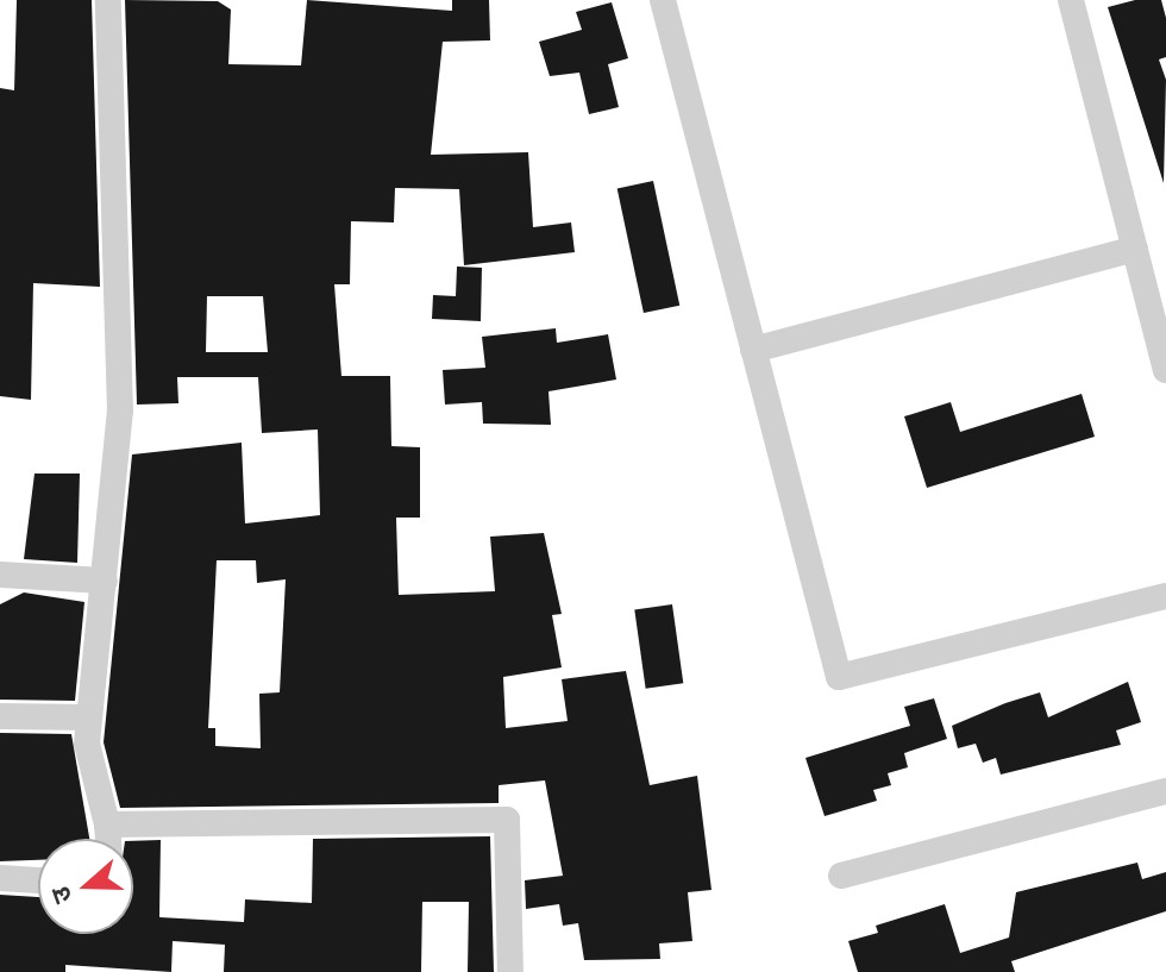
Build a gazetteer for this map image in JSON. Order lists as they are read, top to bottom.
{
  "north": "left"
}
